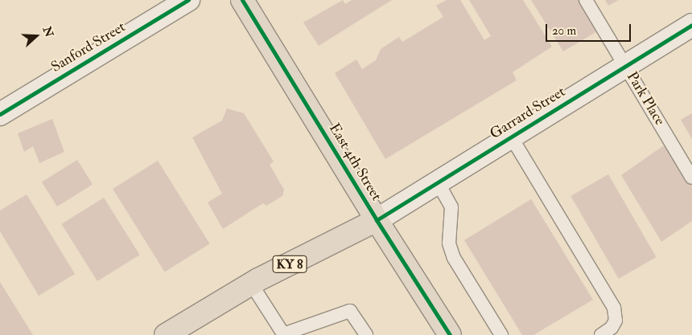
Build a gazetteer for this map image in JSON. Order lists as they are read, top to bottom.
{
  "streets": {
    "main road": ["Garrard Street", "East 4th Street", "KY 8"],
    "street": ["Sanford Street"],
    "lane": ["Park Place"]
  },
  "crossings": [
    ["Park Place", "Garrard Street"],
    ["Garrard Street", "East 4th Street"]
  ],
  "scale_bar": "20 m",
  "north": "right"
}
